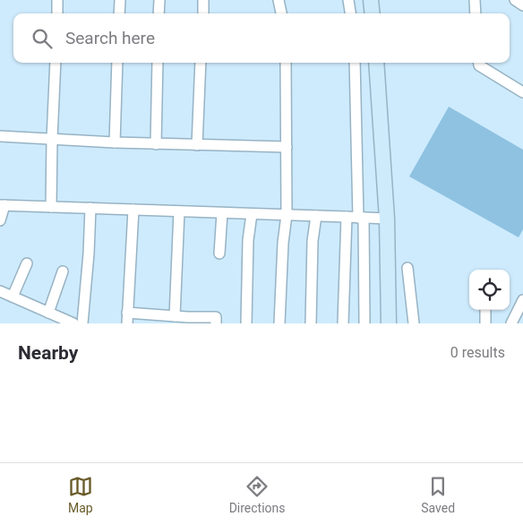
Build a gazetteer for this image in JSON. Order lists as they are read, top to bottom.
{
  "page": {
    "search": "Search here",
    "heading": ["Nearby", "0 results"],
    "nav": ["Map", "Directions", "Saved"]
  }
}
